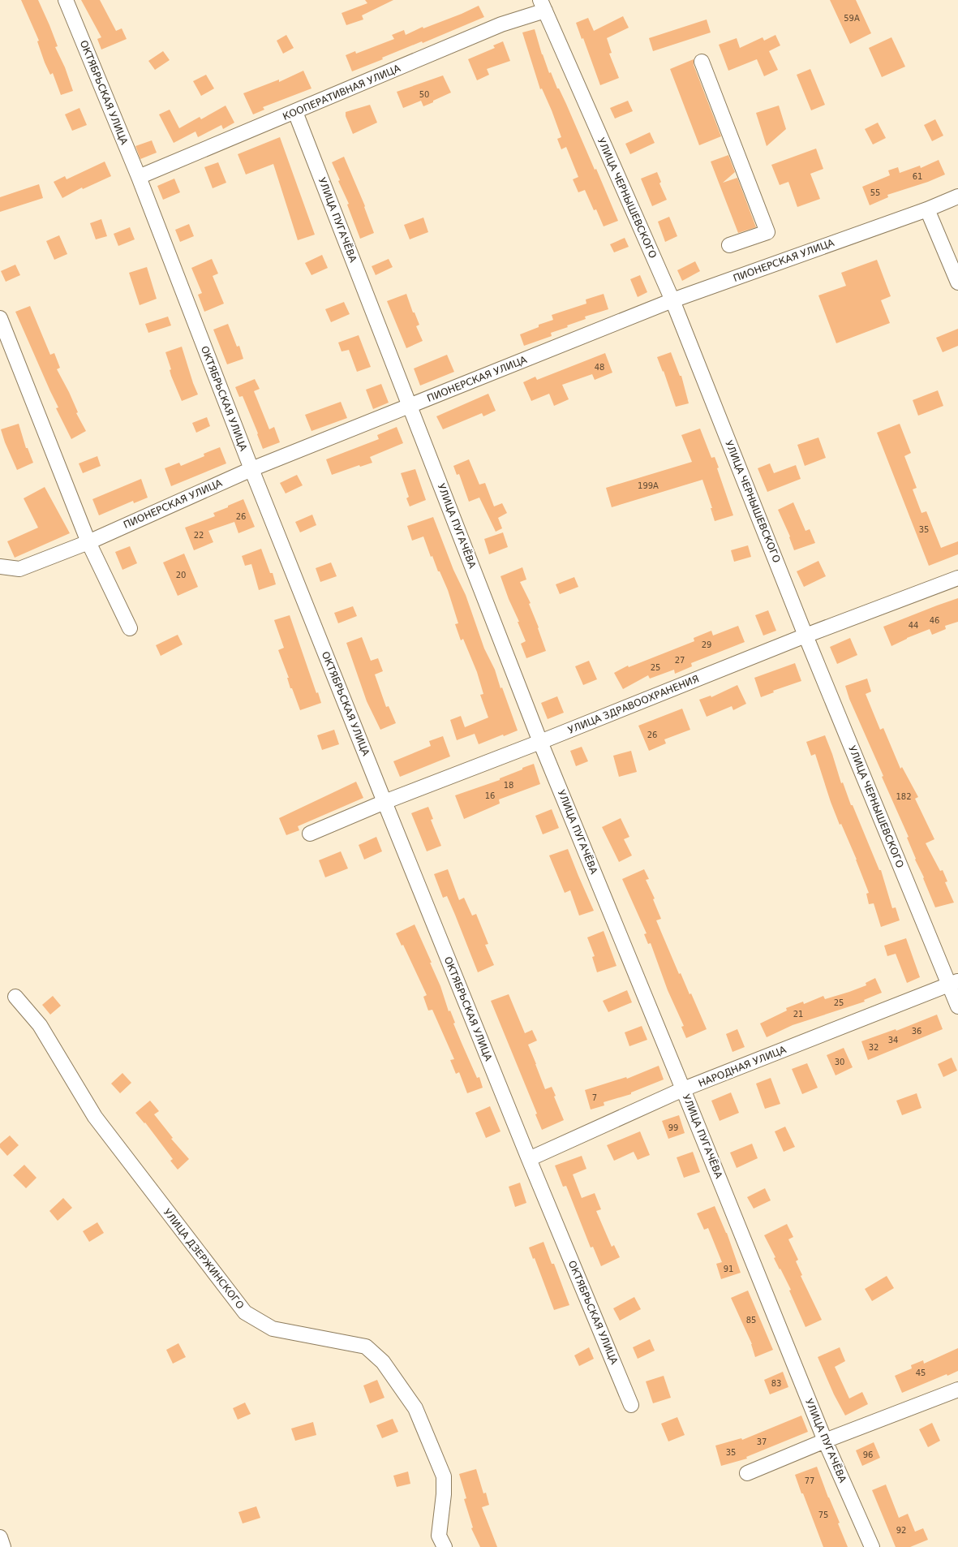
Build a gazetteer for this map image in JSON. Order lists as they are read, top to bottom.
{
  "streets": {
    "street": [
      "ОКТЯБРЬСКАЯ УЛИЦА",
      "КООПЕРАТИВНАЯ УЛИЦА",
      "УЛИЦА ЧЕРНЫШЕВСКОГО",
      "УЛИЦА ПУГАЧЁВА",
      "ПИОНЕРСКАЯ УЛИЦА",
      "УЛИЦА ЗДРАВООХРАНЕНИЯ",
      "НАРОДНАЯ УЛИЦА",
      "УЛИЦА ДЗЕРЖИНСКОГО"
    ]
  },
  "crossings": [
    ["ОКТЯБРЬСКАЯ УЛИЦА", "КООПЕРАТИВНАЯ УЛИЦА"],
    ["ОКТЯБРЬСКАЯ УЛИЦА", "ПИОНЕРСКАЯ УЛИЦА"],
    ["ОКТЯБРЬСКАЯ УЛИЦА", "УЛИЦА ЗДРАВООХРАНЕНИЯ"],
    ["ОКТЯБРЬСКАЯ УЛИЦА", "НАРОДНАЯ УЛИЦА"],
    ["КООПЕРАТИВНАЯ УЛИЦА", "УЛИЦА ЧЕРНЫШЕВСКОГО"],
    ["КООПЕРАТИВНАЯ УЛИЦА", "УЛИЦА ПУГАЧЁВА"],
    ["УЛИЦА ЧЕРНЫШЕВСКОГО", "ПИОНЕРСКАЯ УЛИЦА"],
    ["УЛИЦА ЧЕРНЫШЕВСКОГО", "УЛИЦА ЗДРАВООХРАНЕНИЯ"],
    ["УЛИЦА ЧЕРНЫШЕВСКОГО", "НАРОДНАЯ УЛИЦА"],
    ["УЛИЦА ПУГАЧЁВА", "ПИОНЕРСКАЯ УЛИЦА"],
    ["УЛИЦА ПУГАЧЁВА", "УЛИЦА ЗДРАВООХРАНЕНИЯ"],
    ["УЛИЦА ПУГАЧЁВА", "НАРОДНАЯ УЛИЦА"]
  ],
  "house_numbers": [
    "59А",
    "50",
    "61",
    "55",
    "48",
    "199А",
    "26",
    "35",
    "22",
    "20",
    "46",
    "44",
    "29",
    "27",
    "25",
    "26",
    "18",
    "16",
    "182",
    "25",
    "21",
    "36",
    "34",
    "32",
    "30",
    "7",
    "99",
    "91",
    "85",
    "45",
    "83",
    "37",
    "35",
    "96",
    "77",
    "75",
    "92"
  ]
}
